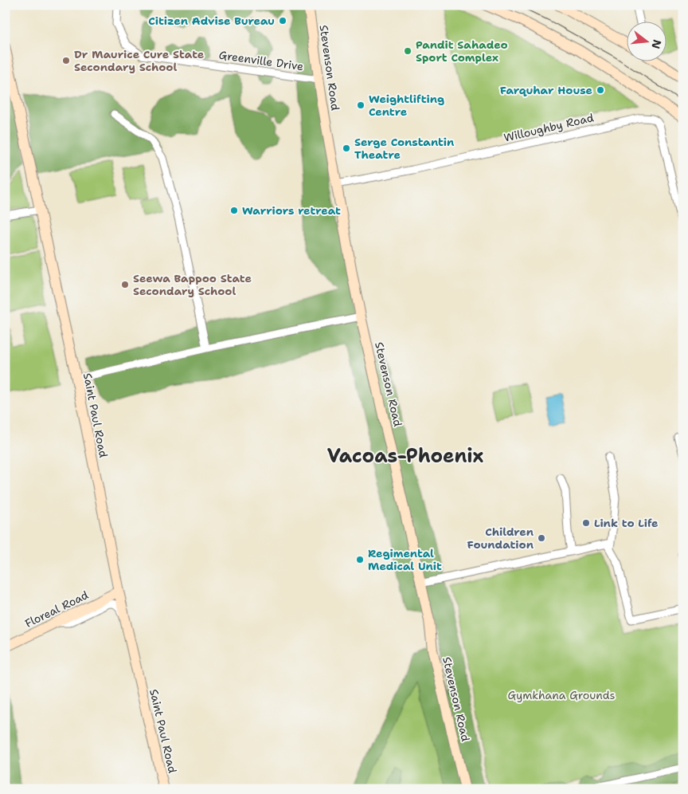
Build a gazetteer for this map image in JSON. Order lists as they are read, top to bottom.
{
  "streets": {
    "street": [
      "Greenville Drive",
      "Stevenson Road",
      "Willoughby Road",
      "Saint Paul Road",
      "Floreal Road"
    ]
  },
  "crossings": [
    ["Greenville Drive", "Stevenson Road"],
    ["Stevenson Road", "Willoughby Road"],
    ["Saint Paul Road", "Floreal Road"]
  ],
  "districts": ["Vacoas-Phoenix"],
  "parks": ["Gymkhana Grounds"],
  "places": [
    "Citizen Advise Bureau",
    "Pandit Sahadeo Sport Complex",
    "Dr Maurice Cure State Secondary School",
    "Farquhar House",
    "Weightlifting Centre",
    "Serge Constantin Theatre",
    "Warriors retreat",
    "Seewa Bappoo State Secondary School",
    "Link to Life",
    "Children Foundation",
    "Regimental Medical Unit"
  ],
  "north": "right"
}
